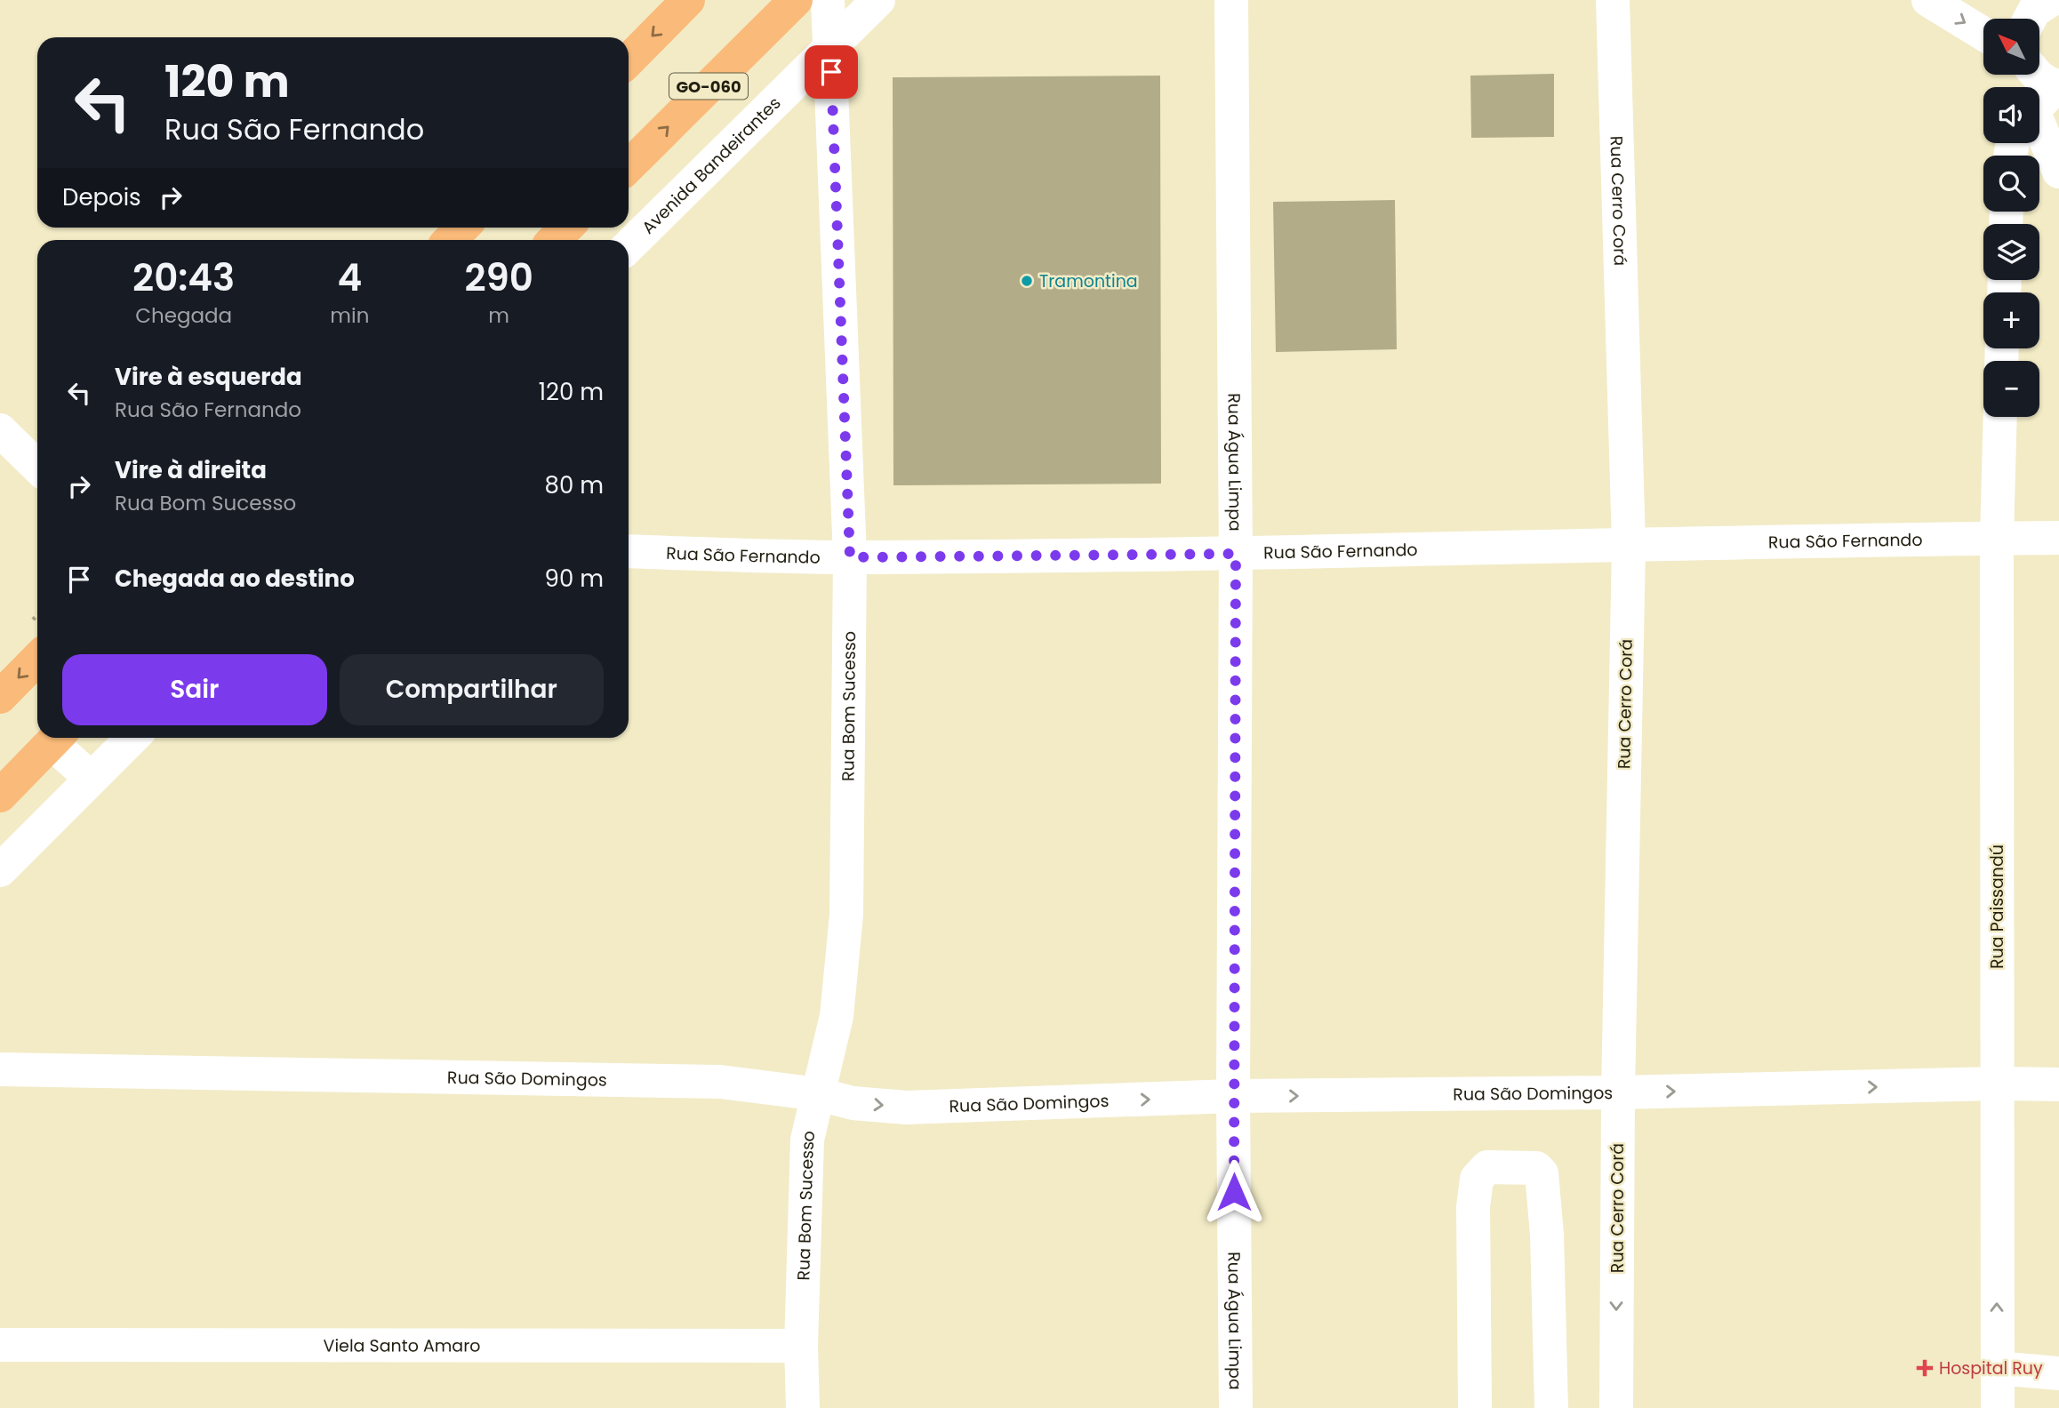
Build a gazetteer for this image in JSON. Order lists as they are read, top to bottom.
{
  "streets": {
    "main road": ["GO-060"],
    "street": [
      "Avenida Bandeirantes",
      "Rua Cerro Corá",
      "Rua Água Limpa",
      "Rua São Fernando",
      "Rua Bom Sucesso",
      "Rua Paissandú",
      "Rua São Domingos",
      "Viela Santo Amaro"
    ]
  },
  "crossings": [
    ["Avenida Bandeirantes", "Rua Bom Sucesso"],
    ["Rua Cerro Corá", "Rua São Fernando"],
    ["Rua Cerro Corá", "Rua São Domingos"],
    ["Rua Água Limpa", "Rua São Fernando"],
    ["Rua Água Limpa", "Rua São Domingos"],
    ["Rua São Fernando", "Rua Bom Sucesso"],
    ["Rua São Fernando", "Rua Paissandú"],
    ["Rua Bom Sucesso", "Rua São Domingos"],
    ["Rua Bom Sucesso", "Viela Santo Amaro"],
    ["Rua Paissandú", "Rua São Domingos"]
  ],
  "one_way": ["Rua São Domingos"],
  "places": {
    "other": ["Tramontina"],
    "health": ["Hospital Ruy"]
  },
  "north": "top left",
  "page": {
    "map_buttons": ["+", "−"],
    "turn": ["120 m", "Rua São Fernando"],
    "then": "Depois",
    "eta": [
      "20:43",
      "Chegada",
      "4",
      "min",
      "290",
      "m"
    ],
    "list": [
      {
        "name": "Vire à esquerda",
        "note": "Rua São Fernando",
        "value": "120 m"
      },
      {
        "name": "Vire à direita",
        "note": "Rua Bom Sucesso",
        "value": "80 m"
      },
      {
        "name": "Chegada ao destino",
        "value": "90 m"
      }
    ],
    "buttons": ["Sair", "Compartilhar"]
  }
}
